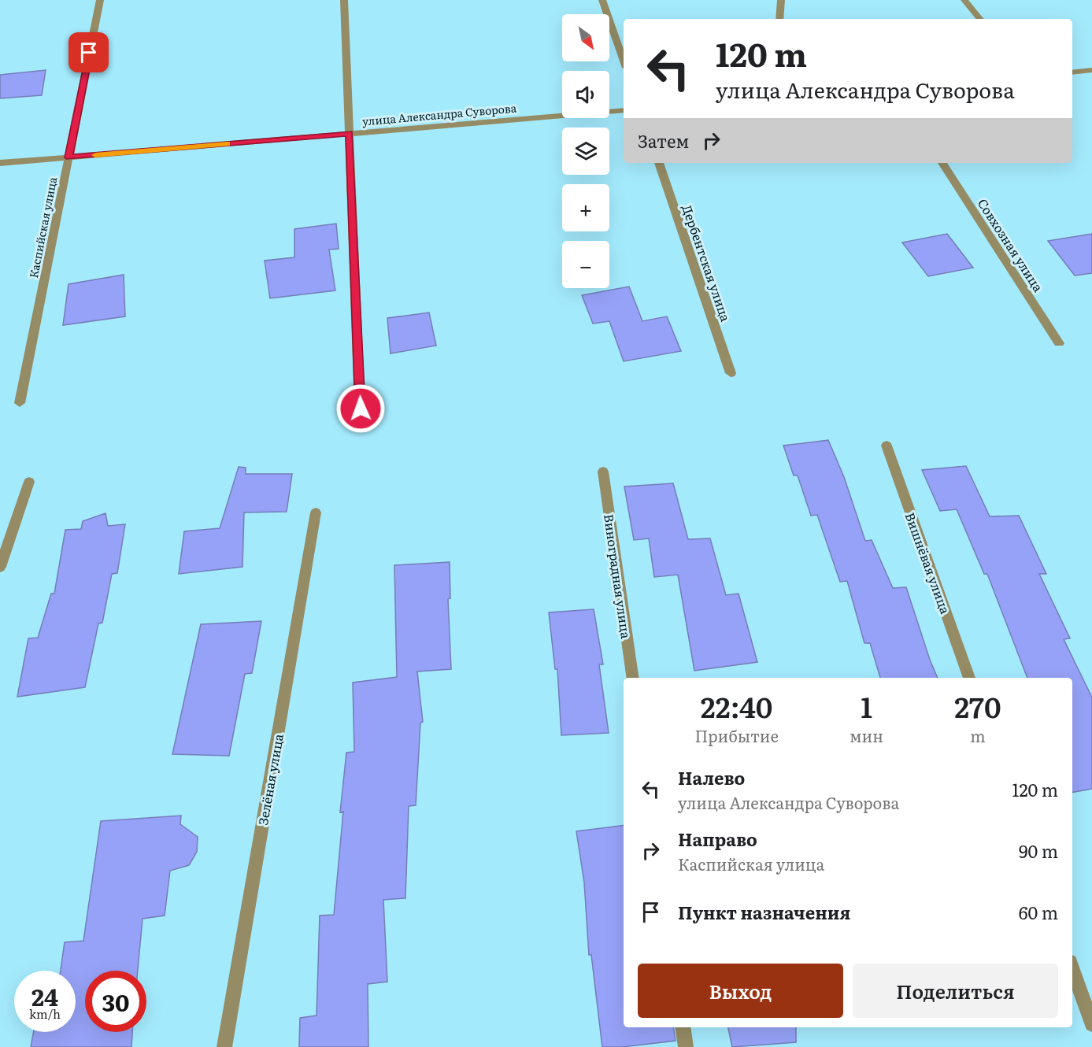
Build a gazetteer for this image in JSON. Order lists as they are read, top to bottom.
{
  "streets": {
    "street": [
      "улица Александра Суворова",
      "Каспийская улица",
      "Совхозная улица",
      "Дербентская улица",
      "Вишнёвая улица",
      "Виноградная улица",
      "Зелёная улица"
    ]
  },
  "crossings": [
    ["улица Александра Суворова", "Каспийская улица"]
  ],
  "north": "bottom right",
  "page": {
    "map_buttons": ["+", "−"],
    "turn": ["120 m", "улица Александра Суворова"],
    "then": "Затем",
    "eta": [
      "22:40",
      "Прибытие",
      "1",
      "мин",
      "270",
      "m"
    ],
    "list": [
      {
        "name": "Налево",
        "note": "улица Александра Суворова",
        "value": "120 m"
      },
      {
        "name": "Направо",
        "note": "Каспийская улица",
        "value": "90 m"
      },
      {
        "name": "Пункт назначения",
        "value": "60 m"
      }
    ],
    "buttons": ["Выход", "Поделиться"],
    "speed": "24 km/h",
    "limit": "30"
  }
}
